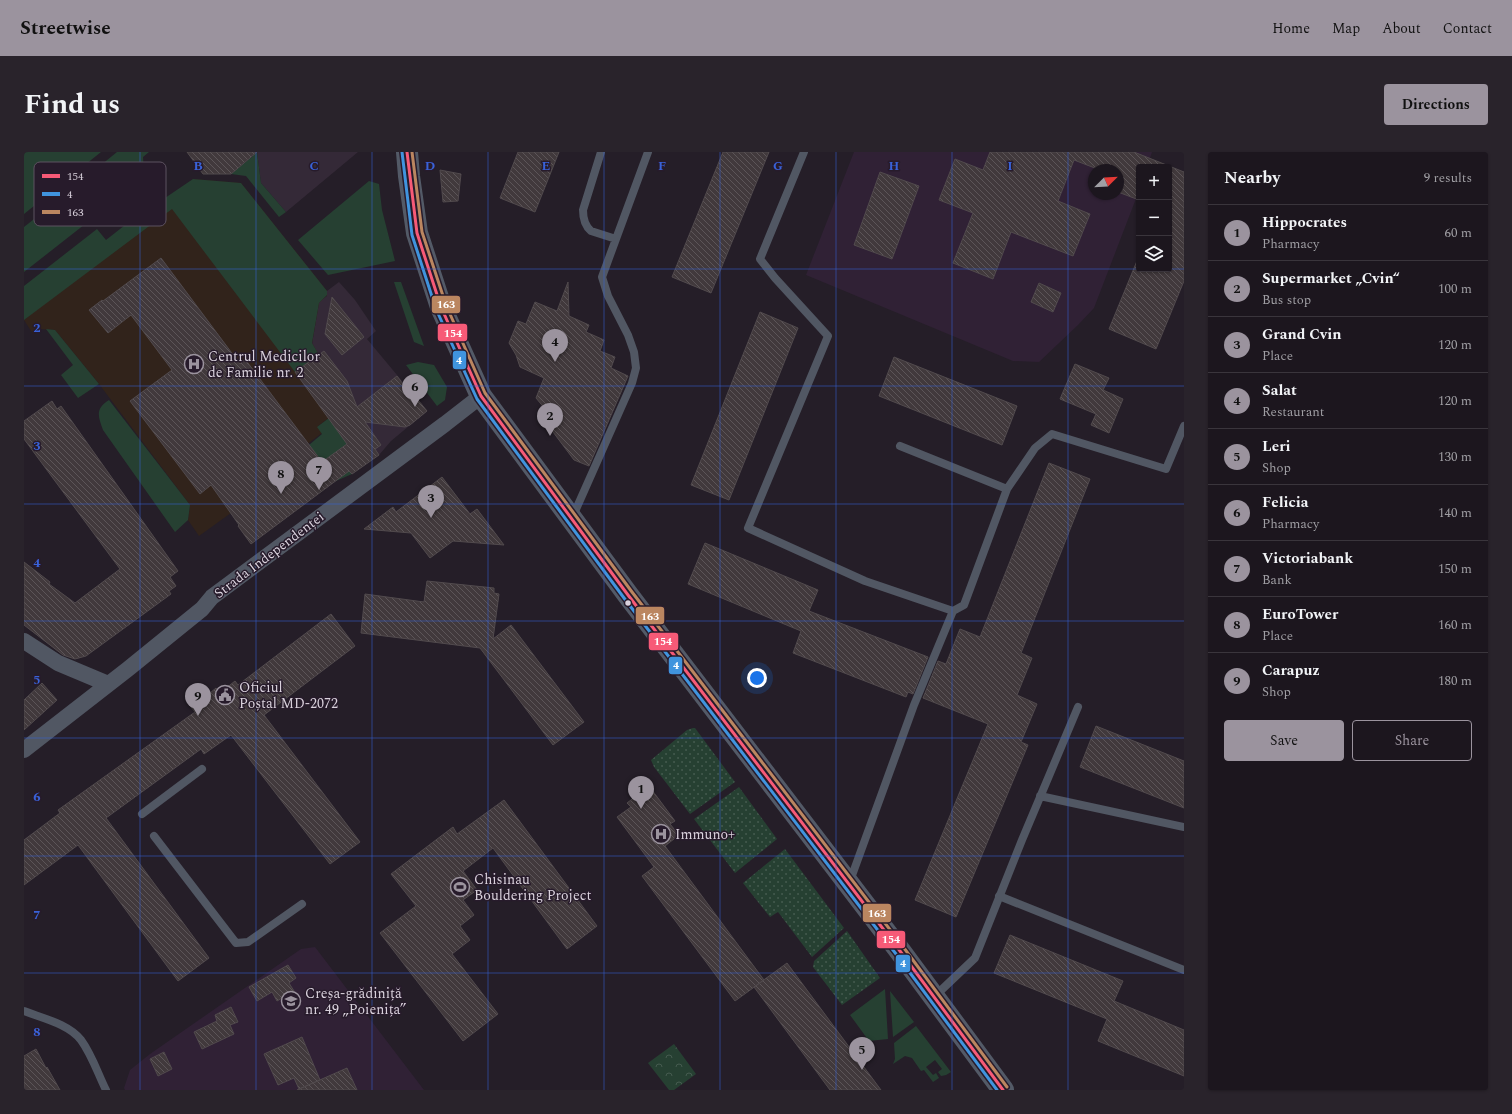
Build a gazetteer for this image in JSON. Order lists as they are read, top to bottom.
{
  "streets": {
    "street": ["Strada Independenței"]
  },
  "places": {
    "hospital": ["Centrul Medicilor de Familie nr. 2", "Immuno+"],
    "public building": ["Oficiul Poștal MD-2072"],
    "sports": ["Chisinau Bouldering Project"],
    "school or university": ["Creșa-grădiniță nr. 49 „Poienița”"]
  },
  "lines": ["transit line 154", "transit line 4", "transit line 163"],
  "legend": ["154", "4", "163"],
  "north": "top right",
  "page": {
    "header": "Streetwise",
    "nav": [
      "Home",
      "Map",
      "About",
      "Contact"
    ],
    "title": "Find us",
    "buttons": [
      "Directions",
      ["Save", "Share"]
    ],
    "heading": ["Nearby", "9 results"],
    "map_buttons": ["+", "−"],
    "list": [
      {
        "mark": "1",
        "name": "Hippocrates",
        "note": "Pharmacy",
        "value": "60 m"
      },
      {
        "mark": "2",
        "name": "Supermarket „Cvin“",
        "note": "Bus stop",
        "value": "100 m"
      },
      {
        "mark": "3",
        "name": "Grand Cvin",
        "note": "Place",
        "value": "120 m"
      },
      {
        "mark": "4",
        "name": "Salat",
        "note": "Restaurant",
        "value": "120 m"
      },
      {
        "mark": "5",
        "name": "Leri",
        "note": "Shop",
        "value": "130 m"
      },
      {
        "mark": "6",
        "name": "Felicia",
        "note": "Pharmacy",
        "value": "140 m"
      },
      {
        "mark": "7",
        "name": "Victoriabank",
        "note": "Bank",
        "value": "150 m"
      },
      {
        "mark": "8",
        "name": "EuroTower",
        "note": "Place",
        "value": "160 m"
      },
      {
        "mark": "9",
        "name": "Carapuz",
        "note": "Shop",
        "value": "180 m"
      }
    ],
    "pins": [
      "4",
      "6",
      "2",
      "7",
      "8",
      "3",
      "9",
      "1",
      "5"
    ]
  },
  "grid": {
    "columns": [
      "B",
      "C",
      "D",
      "E",
      "F",
      "G",
      "H",
      "I"
    ],
    "rows": [
      "2",
      "3",
      "4",
      "5",
      "6",
      "7",
      "8"
    ]
  }
}
